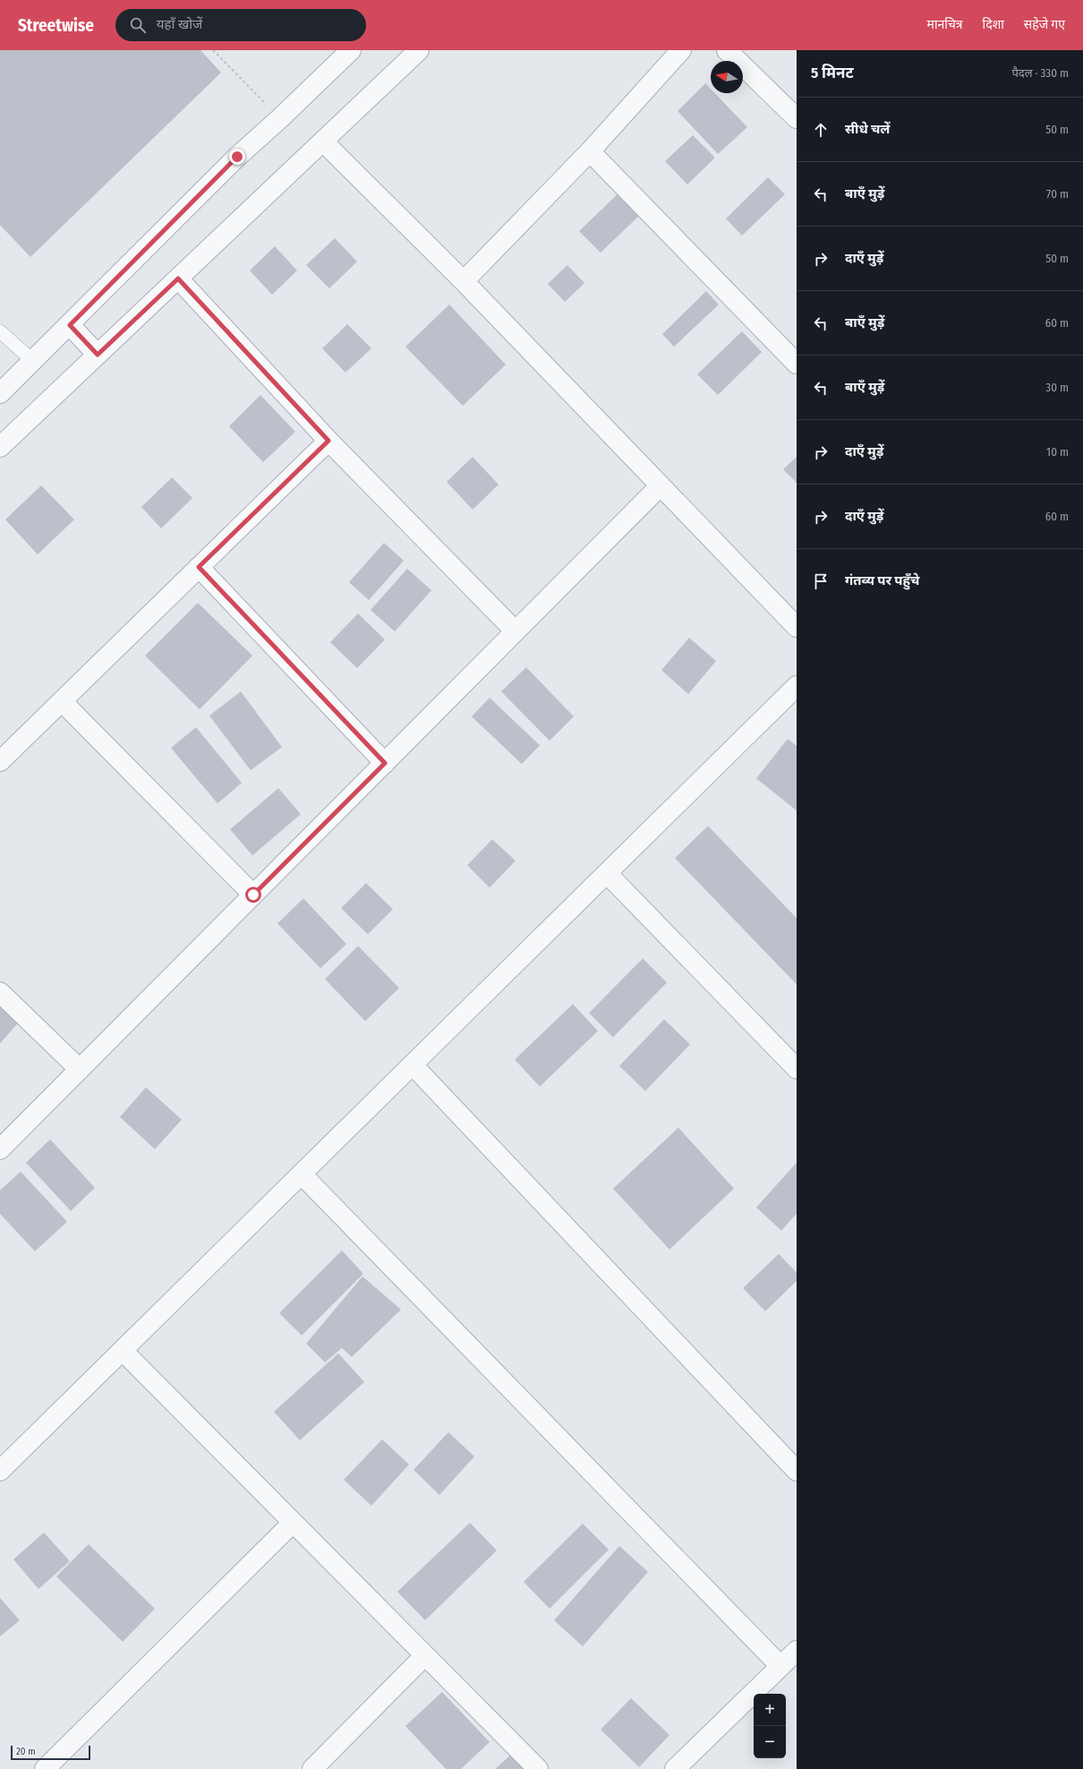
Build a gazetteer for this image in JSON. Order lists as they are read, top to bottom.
{
  "scale_bar": "20 m",
  "north": "left",
  "page": {
    "header": "Streetwise",
    "search": "यहाँ खोजें",
    "nav": ["मानचित्र", "दिशा", "सहेजे गए"],
    "heading": ["5 मिनट", "पैदल · 330 m"],
    "list": [
      ["सीधे चलें", "50 m"],
      ["बाएँ मुड़ें", "70 m"],
      ["दाएँ मुड़ें", "50 m"],
      ["बाएँ मुड़ें", "60 m"],
      ["बाएँ मुड़ें", "30 m"],
      ["दाएँ मुड़ें", "10 m"],
      ["दाएँ मुड़ें", "60 m"],
      "गंतव्य पर पहुँचे"
    ],
    "map_buttons": ["+", "−"],
    "scale": "20 m"
  }
}
